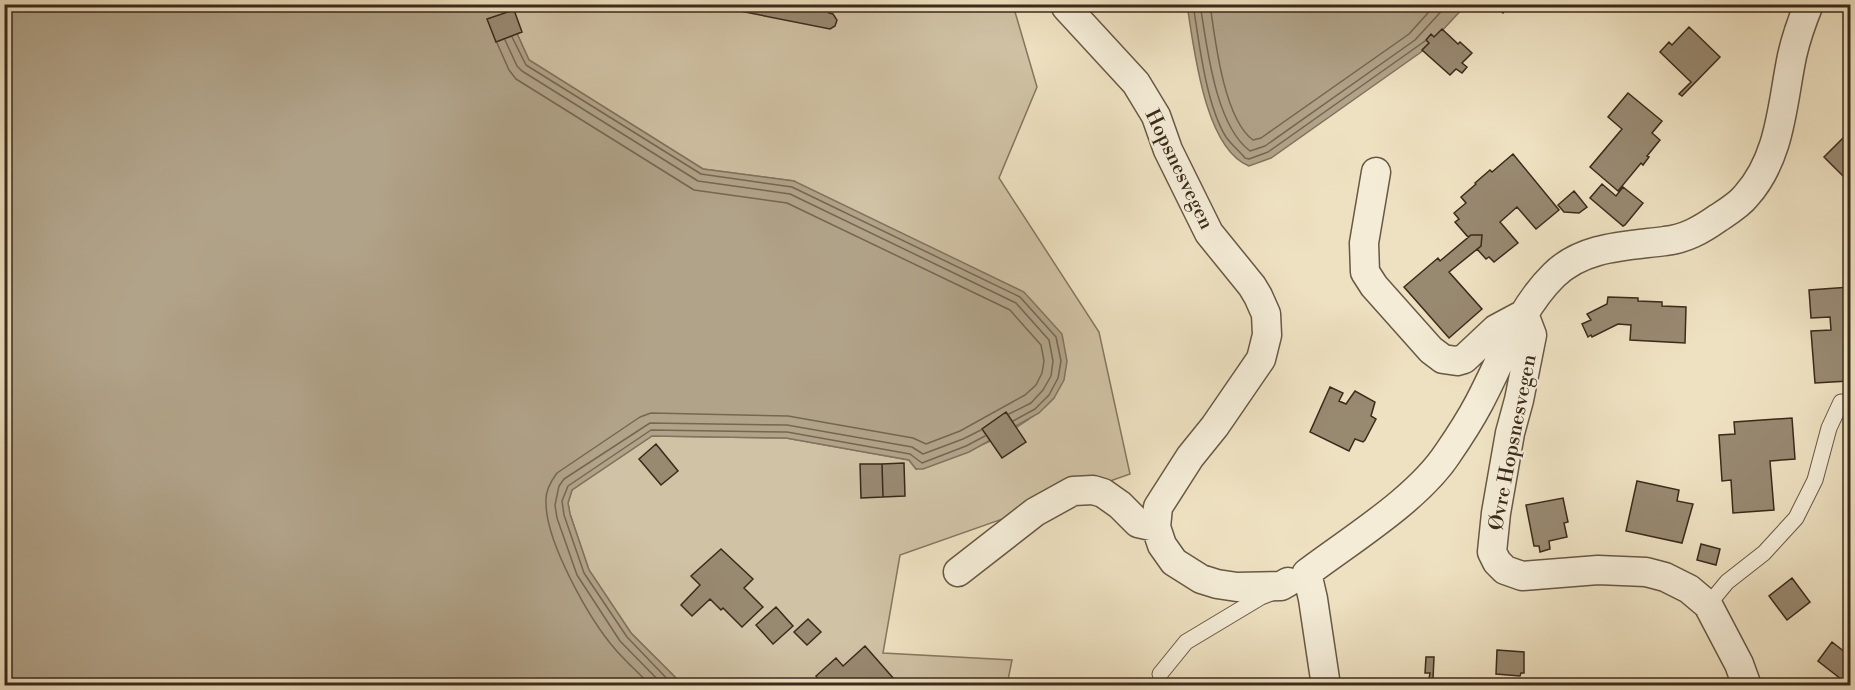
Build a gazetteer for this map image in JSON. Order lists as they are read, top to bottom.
{
  "streets": {
    "street": ["Hopsnesvegen", "Øvre Hopsnesvegen"]
  }
}
